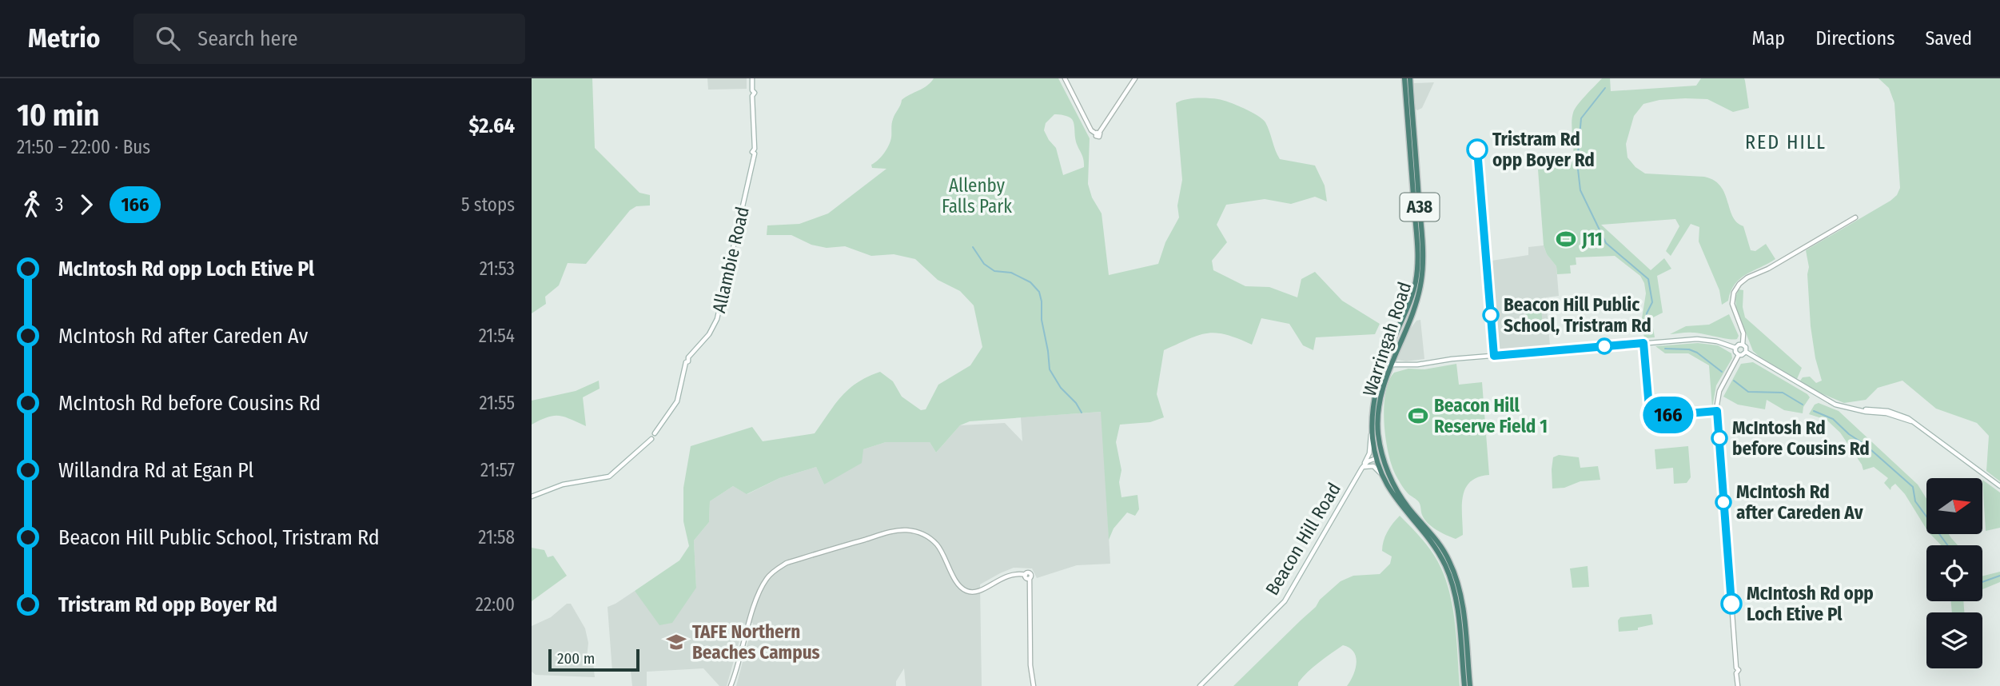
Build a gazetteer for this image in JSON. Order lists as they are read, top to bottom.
{
  "streets": {
    "highway": ["A38", "Warringah Road"],
    "main road": ["Allambie Road", "Beacon Hill Road"]
  },
  "crossings": [
    ["Warringah Road", "Beacon Hill Road"]
  ],
  "districts": ["RED HILL"],
  "parks": ["Allenby Falls Park"],
  "places": {
    "other": [
      "Tristram Rd opp Boyer Rd",
      "Beacon Hill Public School, Tristram Rd",
      "McIntosh Rd before Cousins Rd",
      "McIntosh Rd after Careden Av",
      "McIntosh Rd opp Loch Etive Pl"
    ],
    "sports": ["J11", "Beacon Hill Reserve Field 1"],
    "school or university": ["TAFE Northern Beaches Campus"]
  },
  "lines": ["bus line 166"],
  "scale_bar": "200 m",
  "north": "right",
  "page": {
    "header": "Metrio",
    "search": "Search here",
    "nav": ["Map", "Directions", "Saved"],
    "heading": ["10 min", "21:50 – 22:00 · Bus", "$2.64"],
    "on_map": "166",
    "legs": ["3", "166", "5 stops"],
    "list": [
      {
        "name": "McIntosh Rd opp Loch Etive Pl",
        "value": "21:53"
      },
      {
        "name": "McIntosh Rd after Careden Av",
        "value": "21:54"
      },
      {
        "name": "McIntosh Rd before Cousins Rd",
        "value": "21:55"
      },
      {
        "name": "Willandra Rd at Egan Pl",
        "value": "21:57"
      },
      {
        "name": "Beacon Hill Public School, Tristram Rd",
        "value": "21:58"
      },
      {
        "name": "Tristram Rd opp Boyer Rd",
        "value": "22:00"
      }
    ],
    "scale": "200 m"
  }
}
